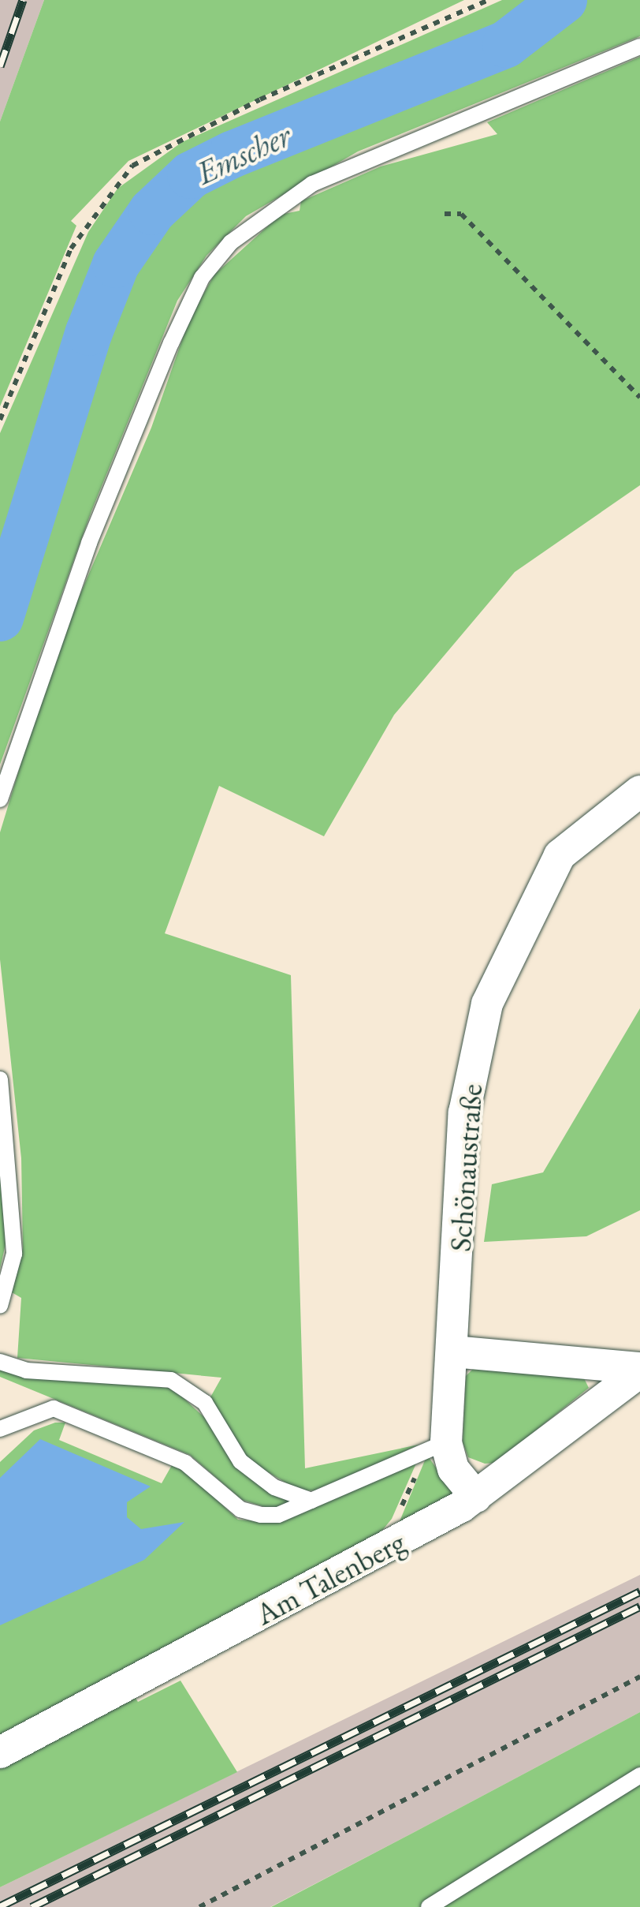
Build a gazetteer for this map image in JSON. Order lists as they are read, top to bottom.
{
  "streets": {
    "street": ["Schönaustraße", "Am Talenberg"]
  },
  "crossings": [
    ["Schönaustraße", "Am Talenberg"]
  ],
  "water": ["Emscher"]
}
